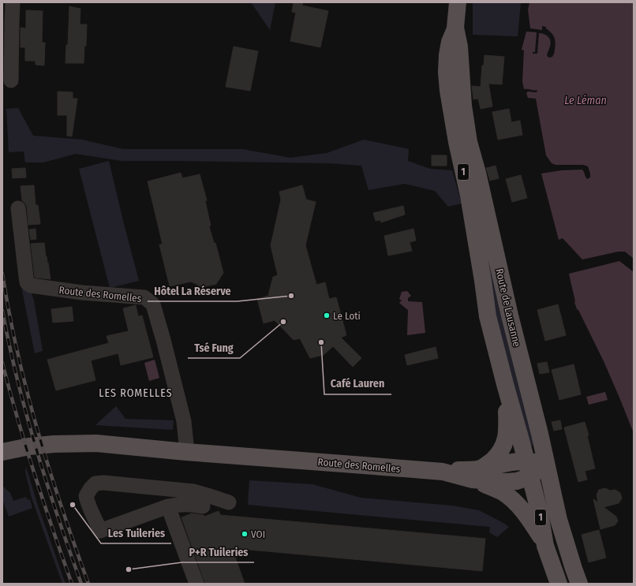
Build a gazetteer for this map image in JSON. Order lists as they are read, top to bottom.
{
  "streets": {
    "main road": ["1", "Route des Romelles", "Route de Lausanne"]
  },
  "districts": ["LES ROMELLES"],
  "water": ["Le Léman"],
  "places": [
    "Hôtel La Réserve",
    "Le Loti",
    "Tsé Fung",
    "Café Lauren",
    "Les Tuileries",
    "VOI",
    "P+R Tuileries"
  ]
}
